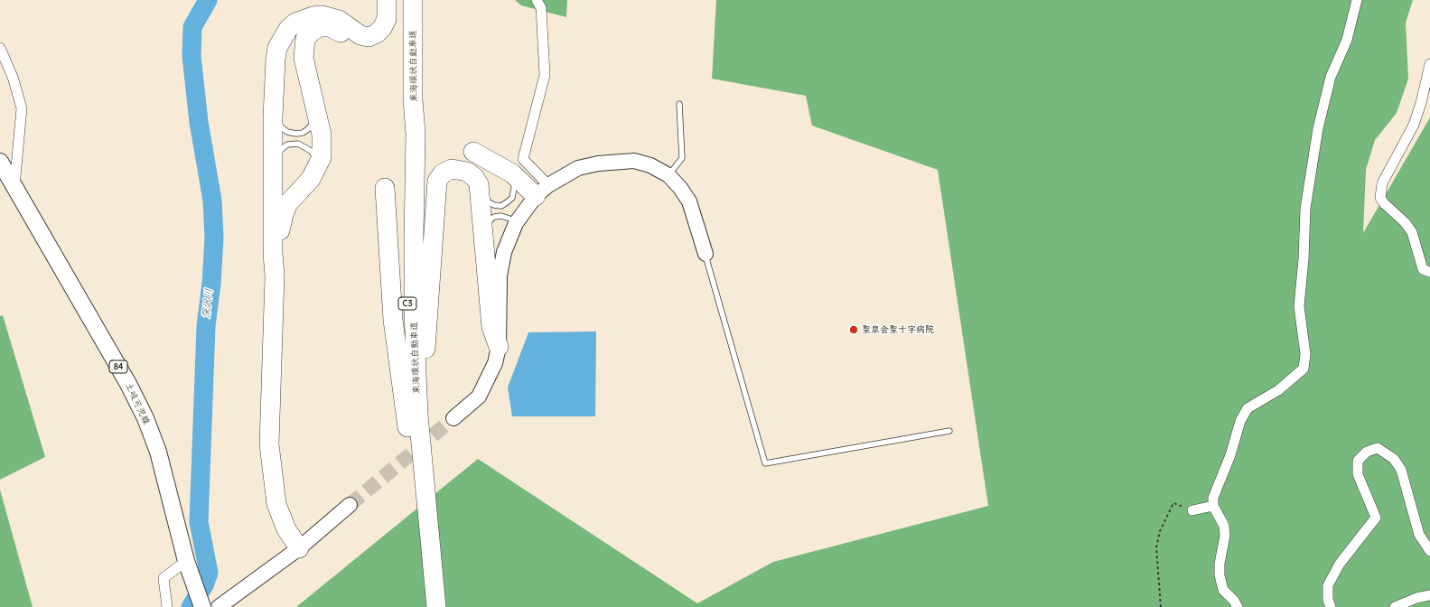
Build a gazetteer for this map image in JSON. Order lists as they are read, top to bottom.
{
  "streets": {
    "highway": ["東海環状自動車道", "C3"],
    "main road": ["84", "土岐可児線"]
  },
  "water": ["深沢川"],
  "places": ["聖泉会聖十字病院"]
}
